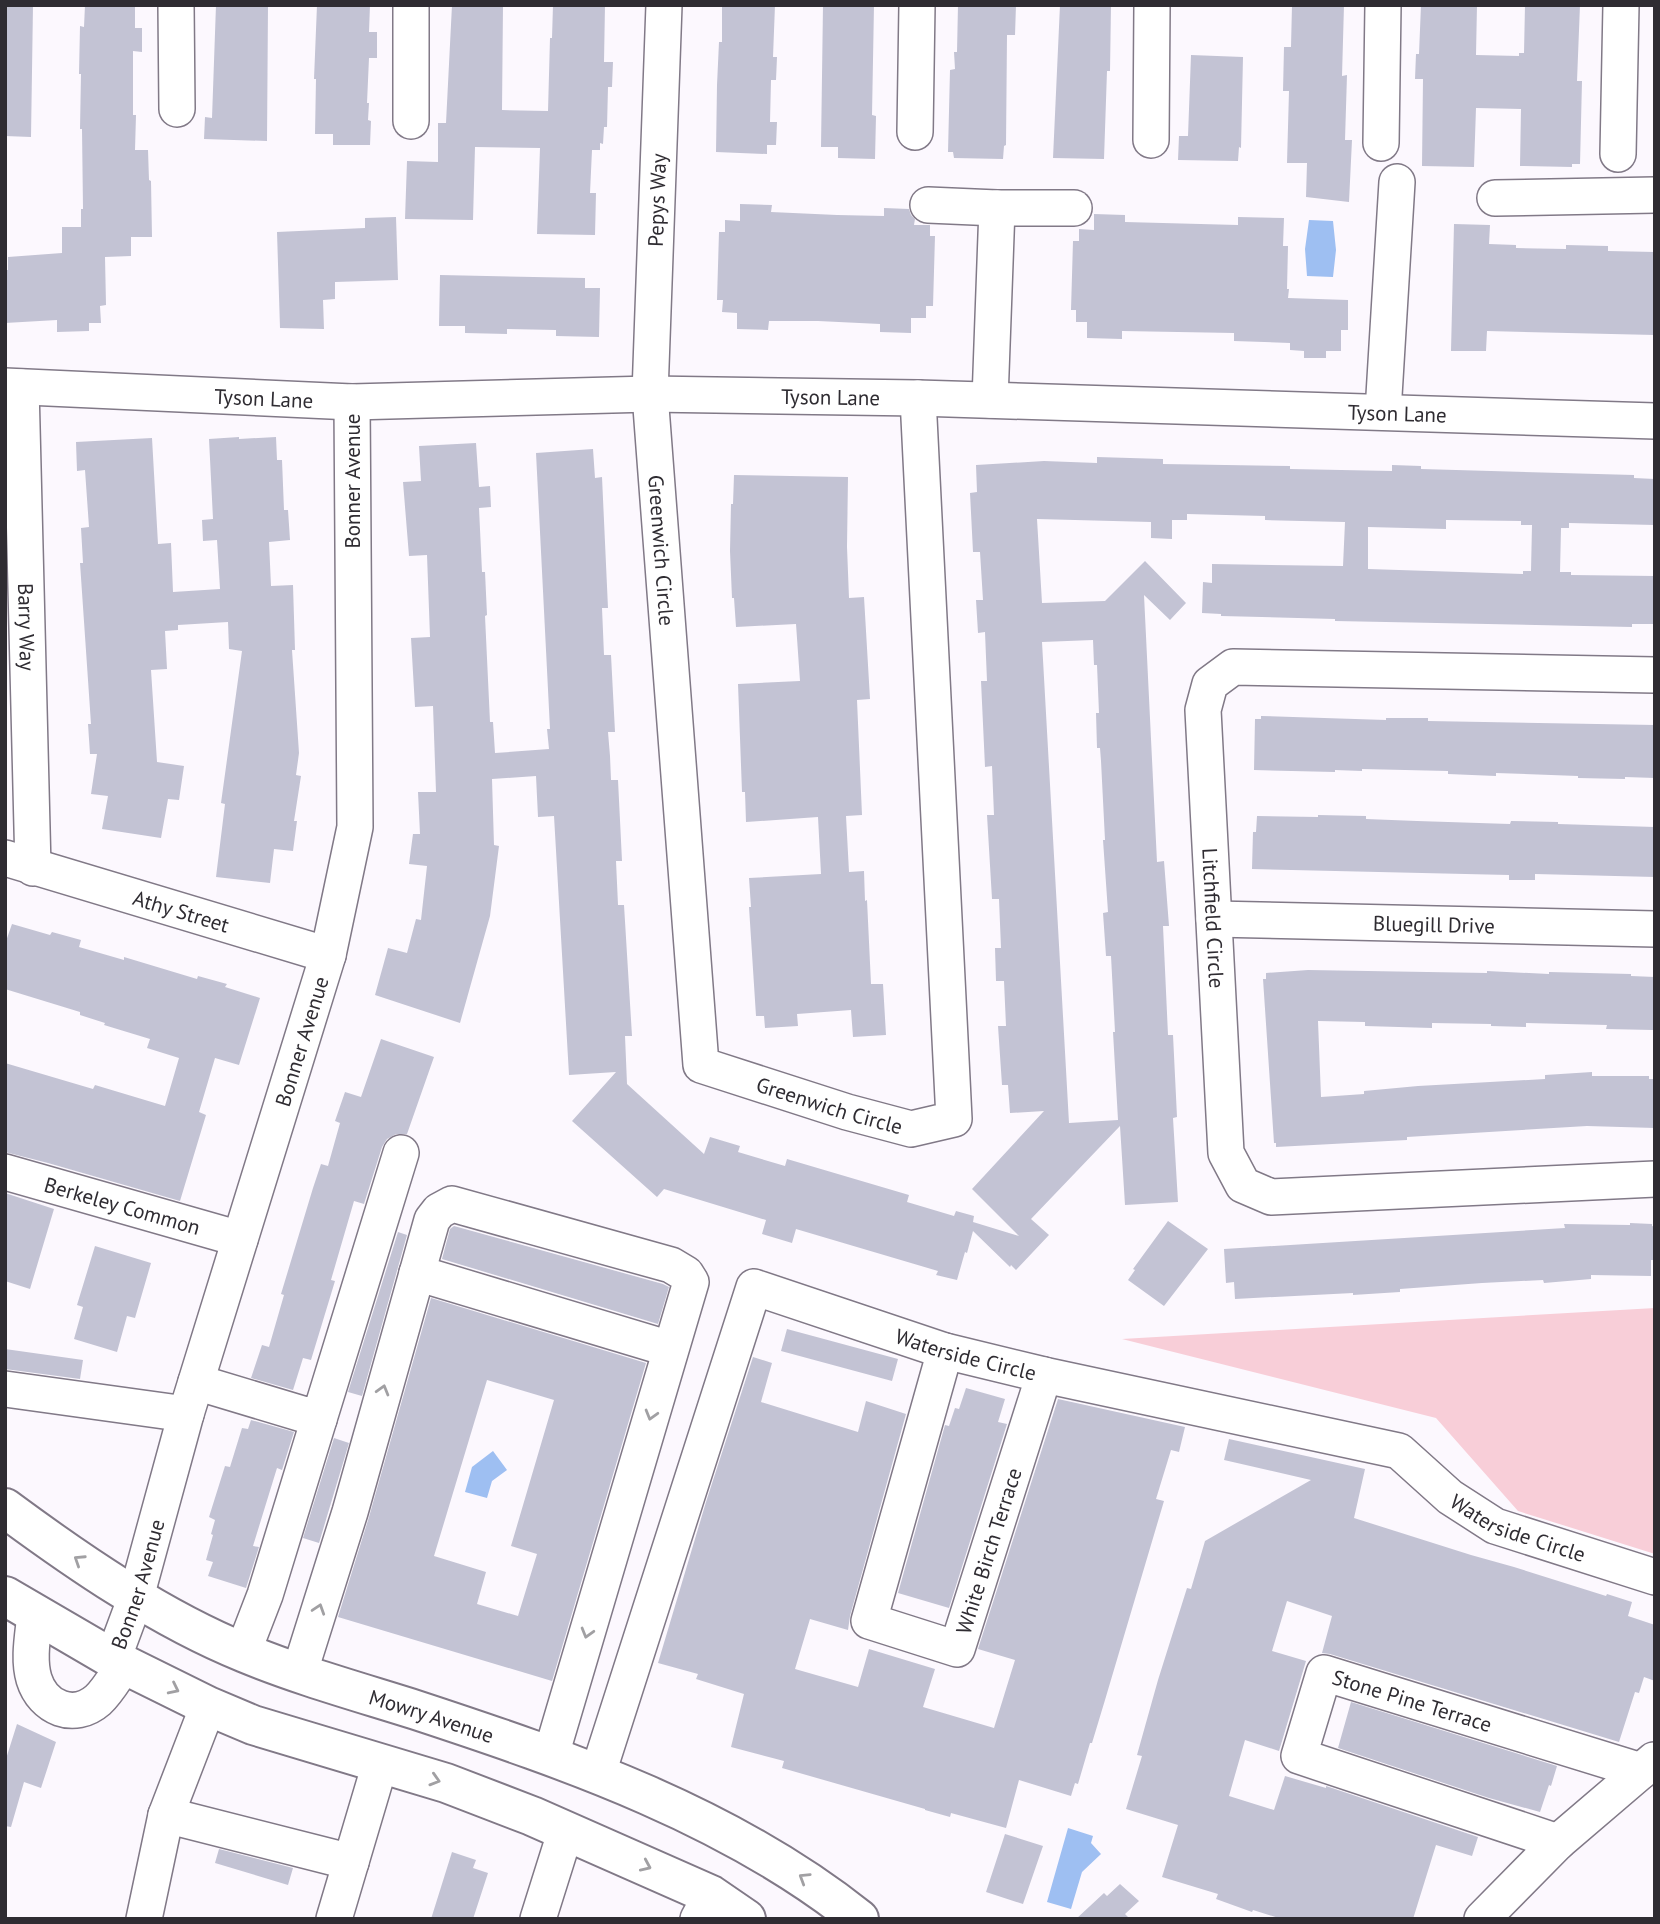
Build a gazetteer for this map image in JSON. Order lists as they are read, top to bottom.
{
  "streets": {
    "main road": ["Mowry Avenue"],
    "street": [
      "Pepys Way",
      "Tyson Lane",
      "Bonner Avenue",
      "Greenwich Circle",
      "Barry Way",
      "Athy Street",
      "Litchfield Circle",
      "Bluegill Drive",
      "Berkeley Common",
      "Waterside Circle",
      "White Birch Terrace",
      "Stone Pine Terrace"
    ]
  },
  "crossings": [
    ["Pepys Way", "Tyson Lane"],
    ["Pepys Way", "Greenwich Circle"],
    ["Tyson Lane", "Bonner Avenue"],
    ["Tyson Lane", "Greenwich Circle"],
    ["Tyson Lane", "Barry Way"],
    ["Bonner Avenue", "Athy Street"],
    ["Bonner Avenue", "Berkeley Common"],
    ["Bonner Avenue", "Mowry Avenue"],
    ["Barry Way", "Athy Street"],
    ["Litchfield Circle", "Bluegill Drive"],
    ["Waterside Circle", "White Birch Terrace"],
    ["Waterside Circle", "Mowry Avenue"]
  ]
}
